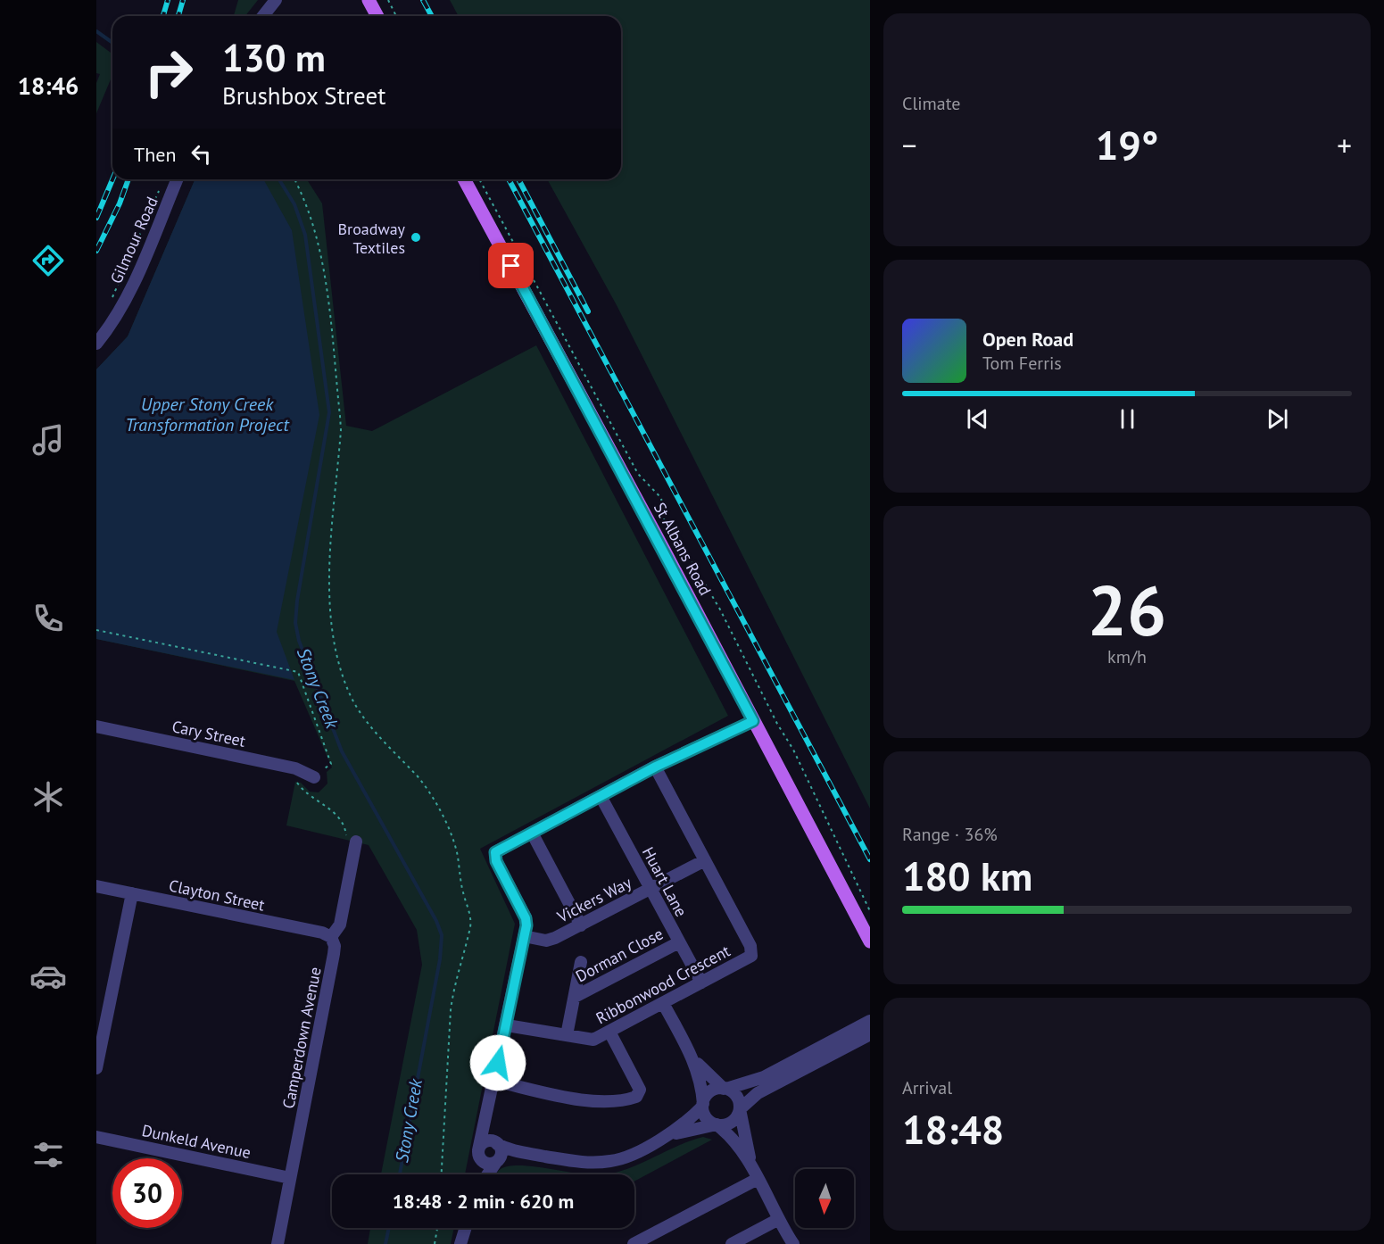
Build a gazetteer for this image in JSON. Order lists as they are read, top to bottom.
{
  "streets": {
    "main road": ["St Albans Road"],
    "street": [
      "Gilmour Road",
      "Cary Street",
      "Huart Lane",
      "Clayton Street",
      "Vickers Way",
      "Dorman Close",
      "Ribbonwood Crescent",
      "Camperdown Avenue",
      "Dunkeld Avenue"
    ]
  },
  "crossings": [
    ["Huart Lane", "Vickers Way"],
    ["Huart Lane", "Dorman Close"],
    ["Huart Lane", "Ribbonwood Crescent"],
    ["Clayton Street", "Camperdown Avenue"],
    ["Vickers Way", "Ribbonwood Crescent"],
    ["Dorman Close", "Ribbonwood Crescent"],
    ["Camperdown Avenue", "Dunkeld Avenue"]
  ],
  "water": ["Upper Stony Creek Transformation Project", "Stony Creek"],
  "places": ["Broadway Textiles"],
  "north": "bottom",
  "page": {
    "tabs": "18:46",
    "tile": [
      "Climate",
      ["26", "km/h"],
      ["Range · 36%", "180 km"],
      ["Arrival", "18:48"]
    ],
    "turn": ["130 m", "Brushbox Street"],
    "heat": ["−", "19°", "+"],
    "then": "Then",
    "song": ["Open Road", "Tom Ferris"],
    "limit": "30",
    "trip": "18:48 · 2 min · 620 m"
  }
}
